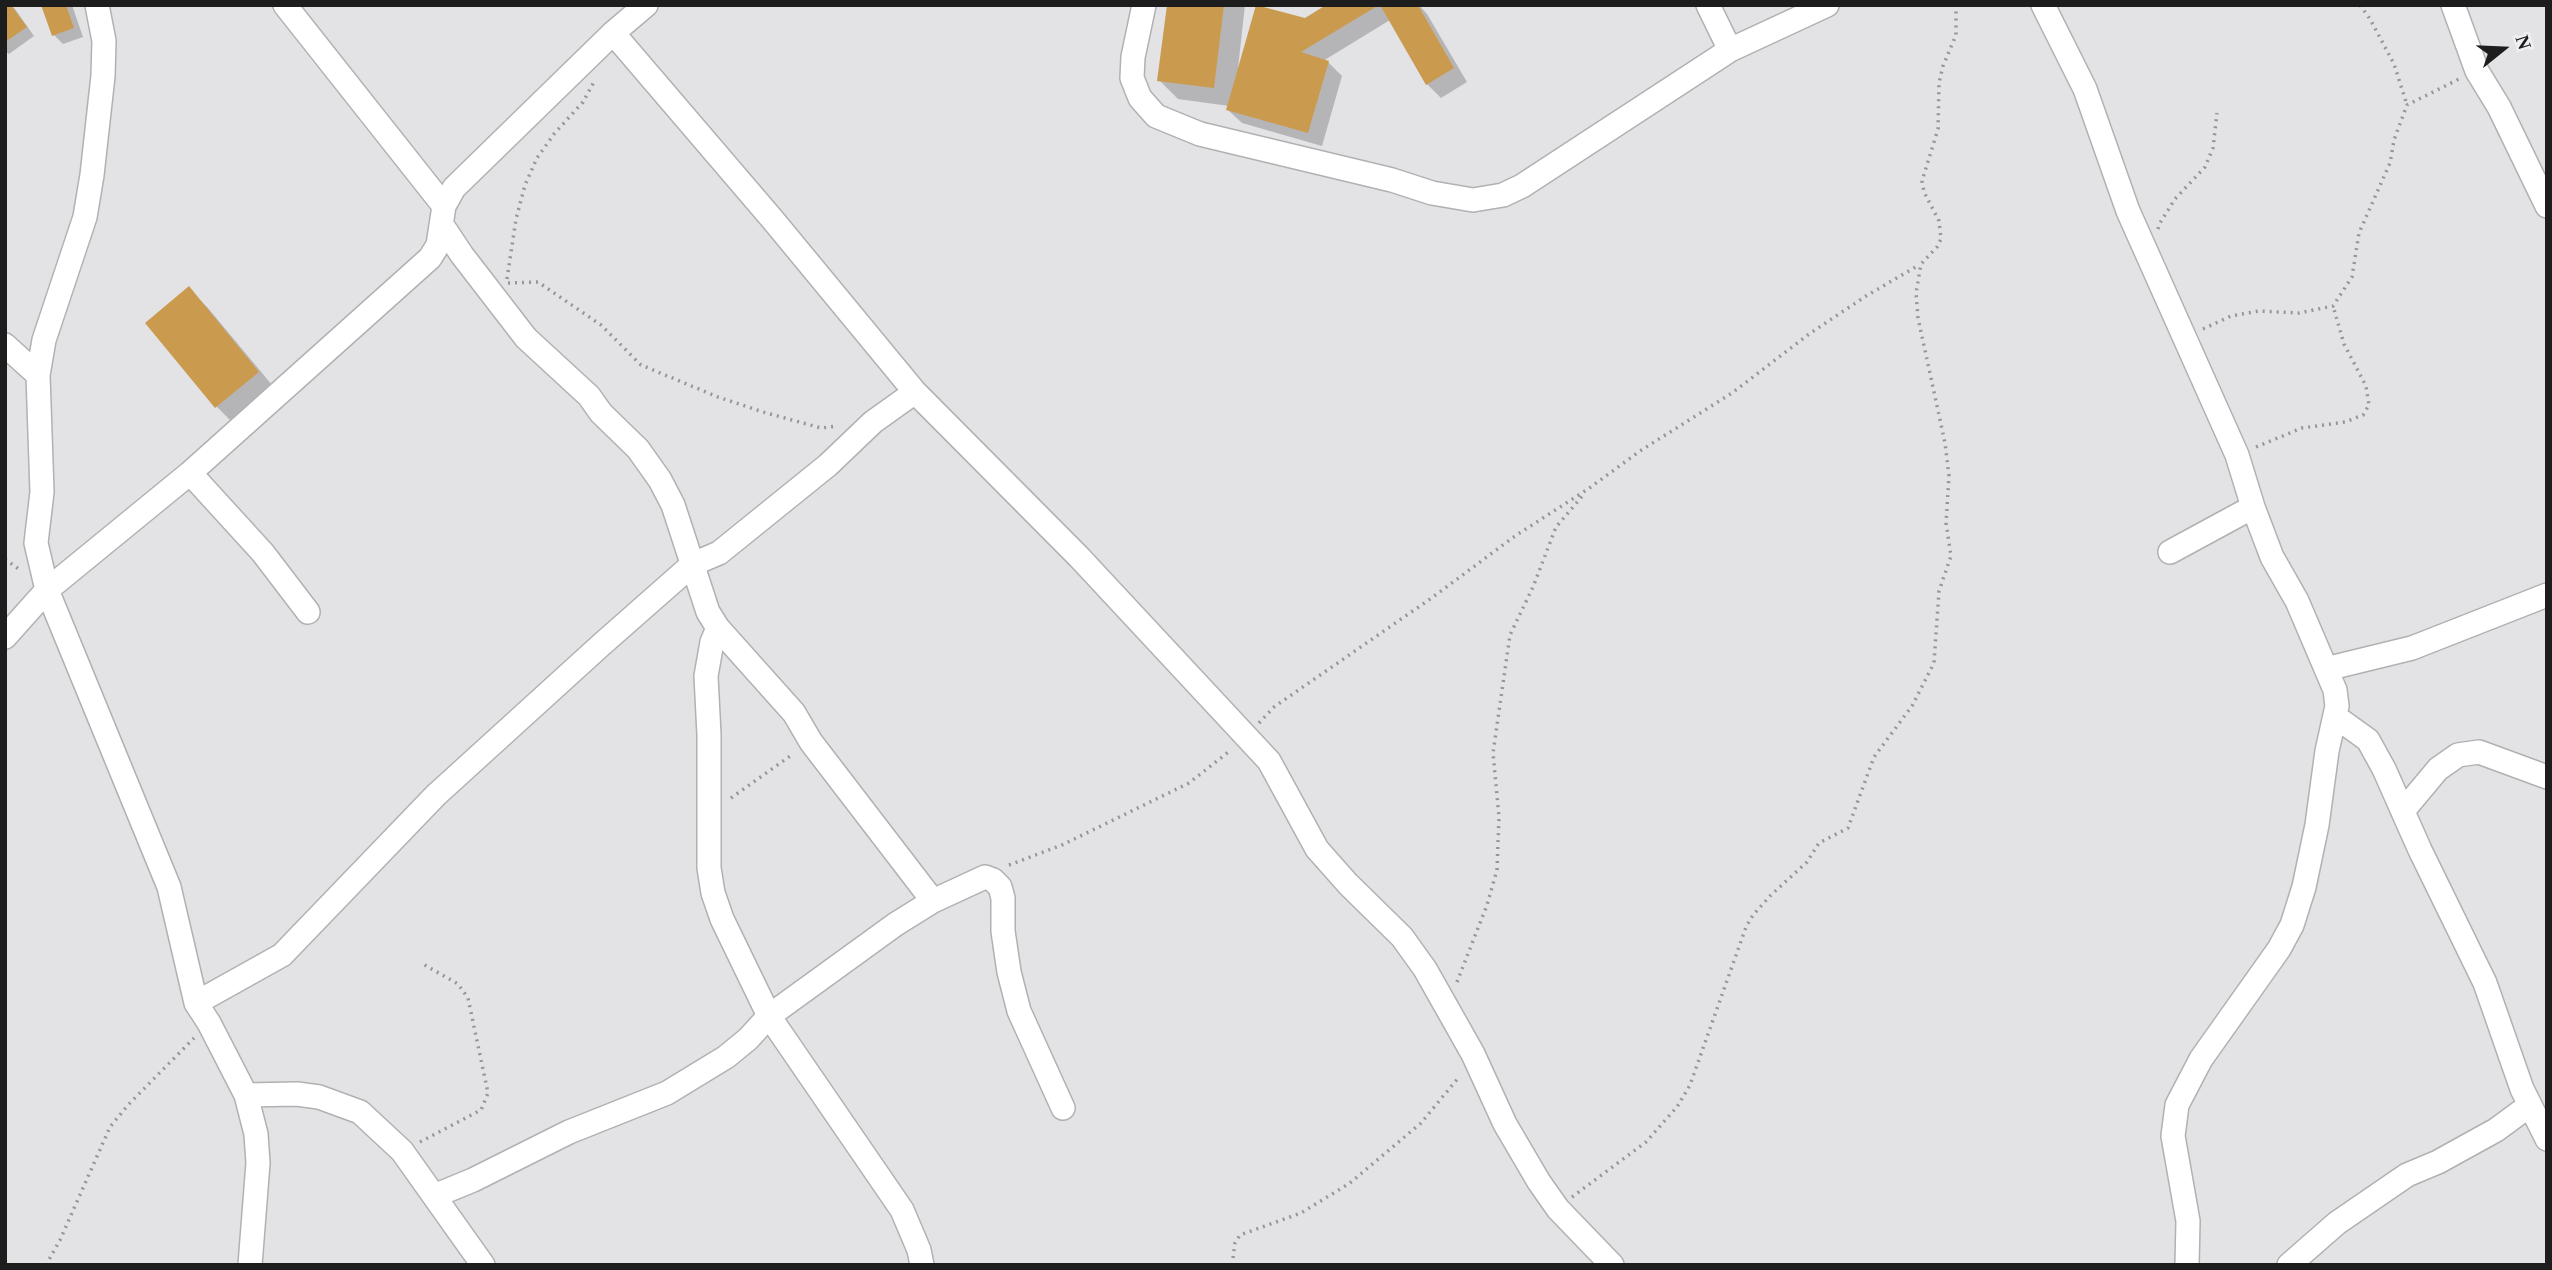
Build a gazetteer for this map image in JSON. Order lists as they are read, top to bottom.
{
  "north": "right"
}
